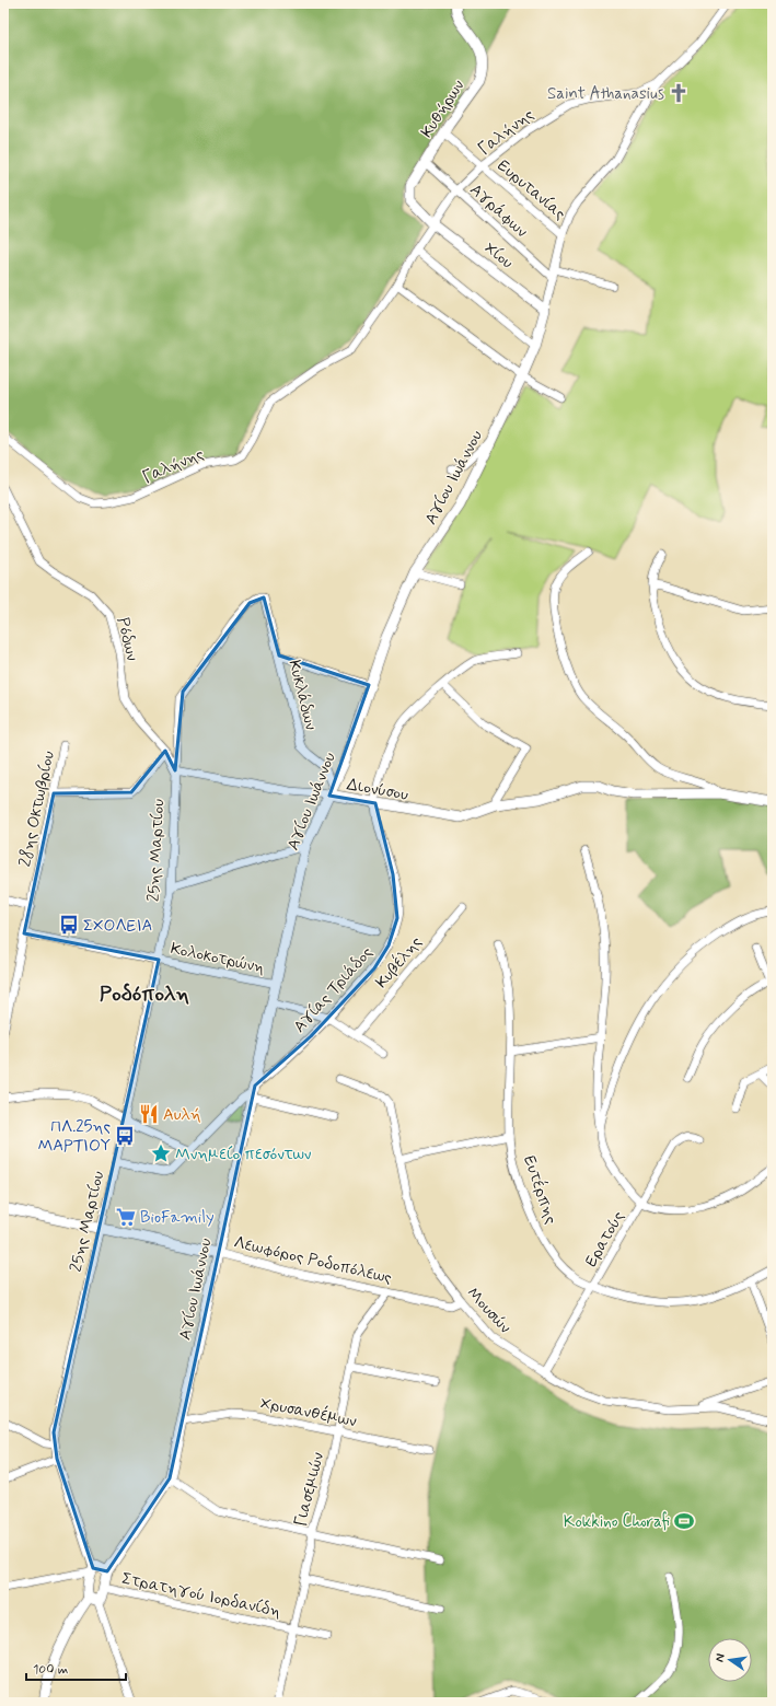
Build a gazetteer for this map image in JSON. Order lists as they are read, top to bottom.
{
  "streets": {
    "street": [
      "Κυθήρων",
      "Γαλήνης",
      "Ευρυτανίας",
      "Αγράφων",
      "Χίου",
      "Αγίου Ιωάννου",
      "Ρόδων",
      "Κυκλάδων",
      "Διονύσου",
      "28ης Οκτωβρίου",
      "25ης Μαρτίου",
      "Κολοκοτρώνη",
      "Κυβέλης",
      "Αγίας Τριάδος",
      "Ευτέρπης",
      "Ερατούς",
      "Λεωφόρος Ροδοπόλεως",
      "Μουσών",
      "Χρυσανθέμων",
      "Γιασεμιών",
      "Στρατηγού Ιορδανίδη"
    ]
  },
  "crossings": [
    ["Κυθήρων", "Γαλήνης"],
    ["Κυθήρων", "Ευρυτανίας"],
    ["Κυθήρων", "Αγράφων"],
    ["Κυθήρων", "Χίου"],
    ["Γαλήνης", "Ευρυτανίας"],
    ["Γαλήνης", "Αγράφων"],
    ["Γαλήνης", "Χίου"],
    ["Γαλήνης", "Αγίου Ιωάννου"],
    ["Ευρυτανίας", "Αγίου Ιωάννου"],
    ["Αγράφων", "Αγίου Ιωάννου"],
    ["Χίου", "Αγίου Ιωάννου"],
    ["Αγίου Ιωάννου", "Κυκλάδων"],
    ["Αγίου Ιωάννου", "Διονύσου"],
    ["Αγίου Ιωάννου", "Κολοκοτρώνη"],
    ["Αγίου Ιωάννου", "Αγίας Τριάδος"],
    ["Αγίου Ιωάννου", "Λεωφόρος Ροδοπόλεως"],
    ["Αγίου Ιωάννου", "Χρυσανθέμων"],
    ["Ρόδων", "Διονύσου"],
    ["Ρόδων", "25ης Μαρτίου"],
    ["Κυκλάδων", "Διονύσου"],
    ["Κυκλάδων", "25ης Μαρτίου"],
    ["Διονύσου", "25ης Μαρτίου"],
    ["Διονύσου", "Αγίας Τριάδος"],
    ["28ης Οκτωβρίου", "Κολοκοτρώνη"],
    ["25ης Μαρτίου", "Κολοκοτρώνη"],
    ["25ης Μαρτίου", "Αγίας Τριάδος"],
    ["25ης Μαρτίου", "Λεωφόρος Ροδοπόλεως"],
    ["Ευτέρπης", "Ερατούς"],
    ["Ερατούς", "Μουσών"],
    ["Λεωφόρος Ροδοπόλεως", "Μουσών"],
    ["Λεωφόρος Ροδοπόλεως", "Γιασεμιών"],
    ["Χρυσανθέμων", "Γιασεμιών"],
    ["Γιασεμιών", "Στρατηγού Ιορδανίδη"]
  ],
  "districts": ["Ροδόπολη"],
  "places": {
    "church": ["Saint Athanasius"],
    "bus stop": ["ΣΧΟΛΕΙΑ", "ΠΛ.25ης ΜΑΡΤΙΟΥ"],
    "restaurant": ["Αυλή"],
    "place": ["Μνημείο πεσόντων"],
    "supermarket": ["BioFamily"],
    "sports": ["Kokkino Chorafi"]
  },
  "scale_bar": "100 m",
  "north": "left"
}
